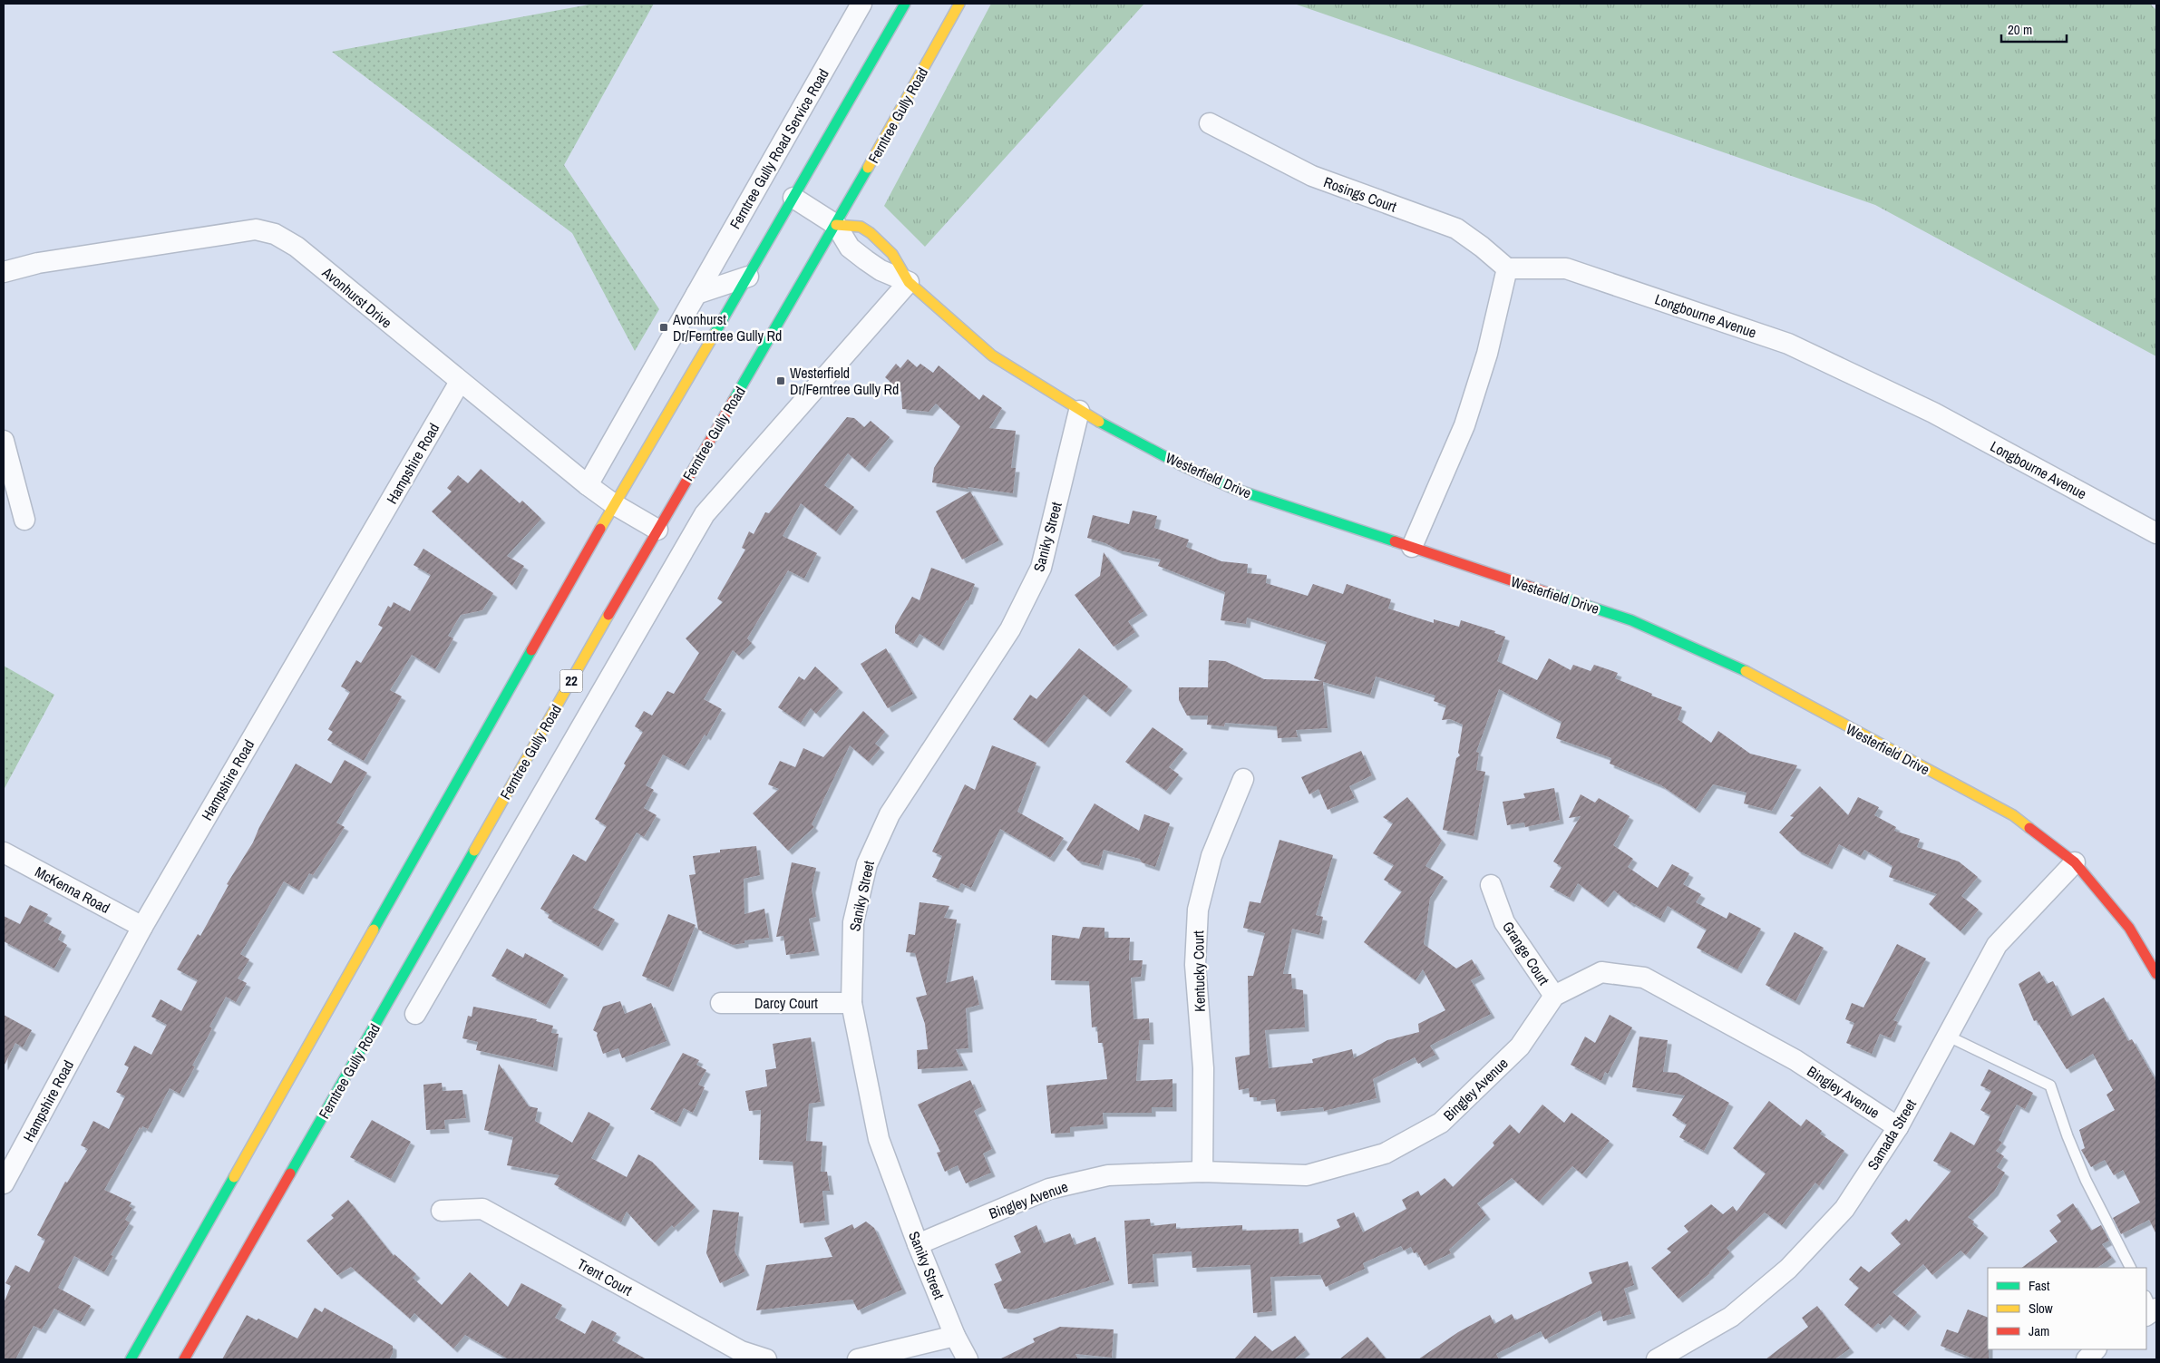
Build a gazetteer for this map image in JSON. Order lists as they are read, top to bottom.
{
  "streets": {
    "main road": ["Ferntree Gully Road", "Westerfield Drive", "22"],
    "street": [
      "Ferntree Gully Road Service Road",
      "Rosings Court",
      "Avonhurst Drive",
      "Longbourne Avenue",
      "Hampshire Road",
      "Saniky Street",
      "McKenna Road",
      "Grange Court",
      "Kentucky Court",
      "Darcy Court",
      "Bingley Avenue",
      "Samada Street",
      "Trent Court"
    ]
  },
  "crossings": [
    ["Ferntree Gully Road", "Avonhurst Drive"],
    ["Ferntree Gully Road", "Westerfield Drive"],
    ["Ferntree Gully Road Service Road", "Avonhurst Drive"],
    ["Rosings Court", "Longbourne Avenue"],
    ["Avonhurst Drive", "Hampshire Road"],
    ["Hampshire Road", "McKenna Road"],
    ["Westerfield Drive", "Saniky Street"],
    ["Westerfield Drive", "Samada Street"],
    ["Saniky Street", "Darcy Court"],
    ["Saniky Street", "Bingley Avenue"],
    ["Grange Court", "Bingley Avenue"],
    ["Kentucky Court", "Bingley Avenue"],
    ["Bingley Avenue", "Samada Street"]
  ],
  "places": {
    "transit": ["Avonhurst Dr/Ferntree Gully Rd", "Westerfield Dr/Ferntree Gully Rd"]
  },
  "legend": ["Fast", "Slow", "Jam"],
  "scale_bar": "20 m"
}
